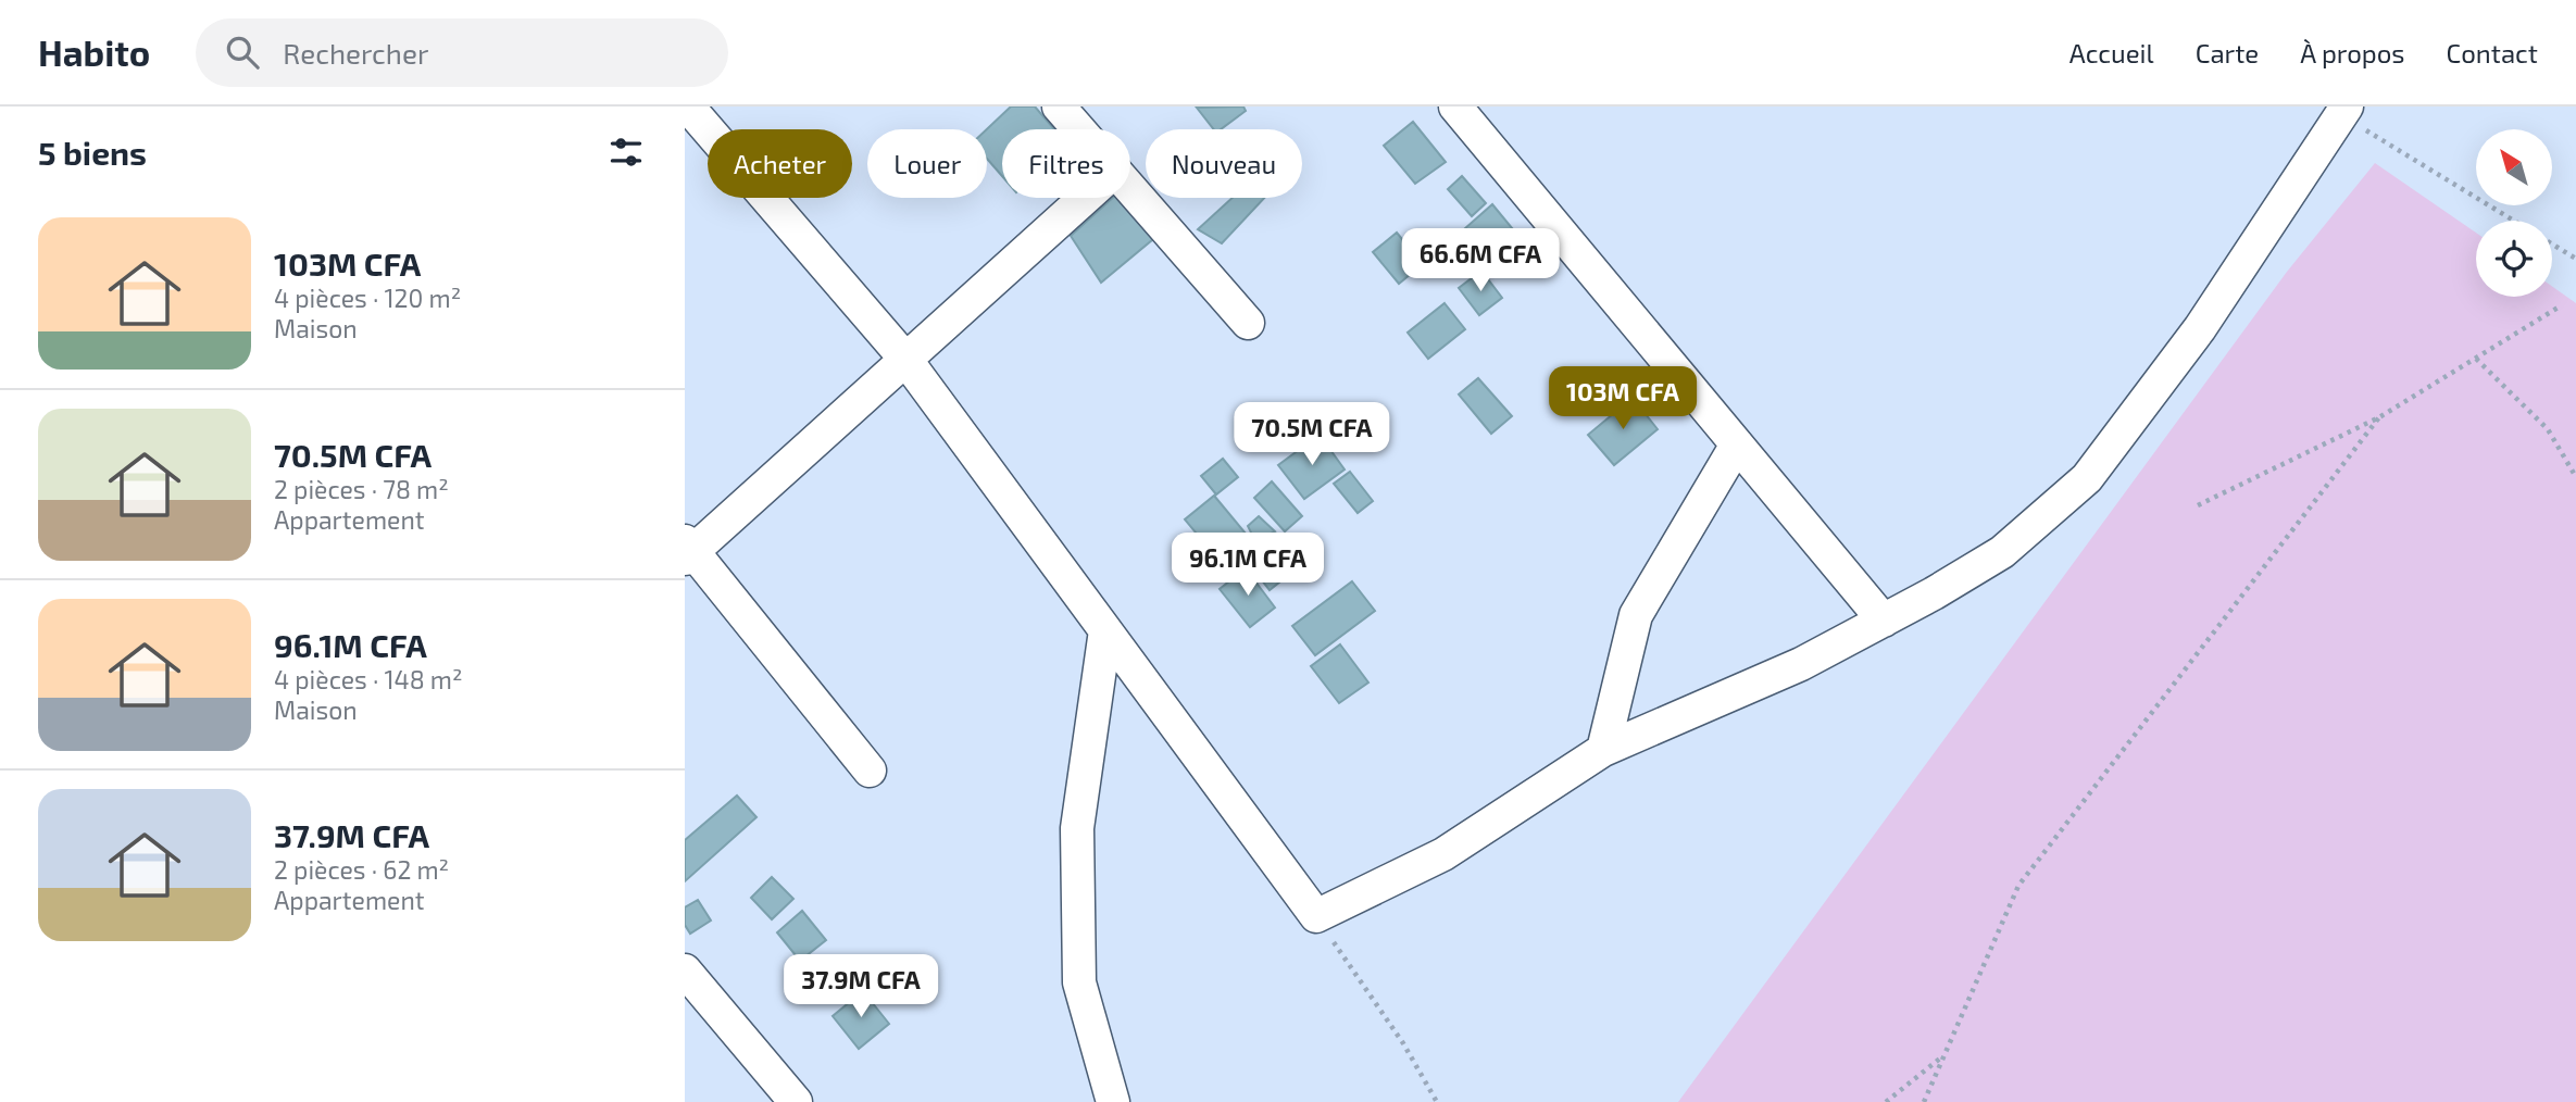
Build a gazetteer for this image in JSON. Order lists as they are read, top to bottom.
{
  "north": "top left",
  "page": {
    "header": "Habito",
    "search": "Rechercher",
    "nav": [
      "Accueil",
      "Carte",
      "À propos",
      "Contact"
    ],
    "heading": "5 biens",
    "chip": [
      "Acheter",
      "Louer",
      "Filtres",
      "Nouveau"
    ],
    "list": [
      {
        "name": "103M CFA",
        "note": "4 pièces · 120 m² · Maison"
      },
      {
        "name": "70.5M CFA",
        "note": "2 pièces · 78 m² · Appartement"
      },
      {
        "name": "96.1M CFA",
        "note": "4 pièces · 148 m² · Maison"
      },
      {
        "name": "37.9M CFA",
        "note": "2 pièces · 62 m² · Appartement"
      }
    ],
    "price": [
      "66.6M CFA",
      "103M CFA",
      "70.5M CFA",
      "96.1M CFA",
      "37.9M CFA"
    ]
  }
}
